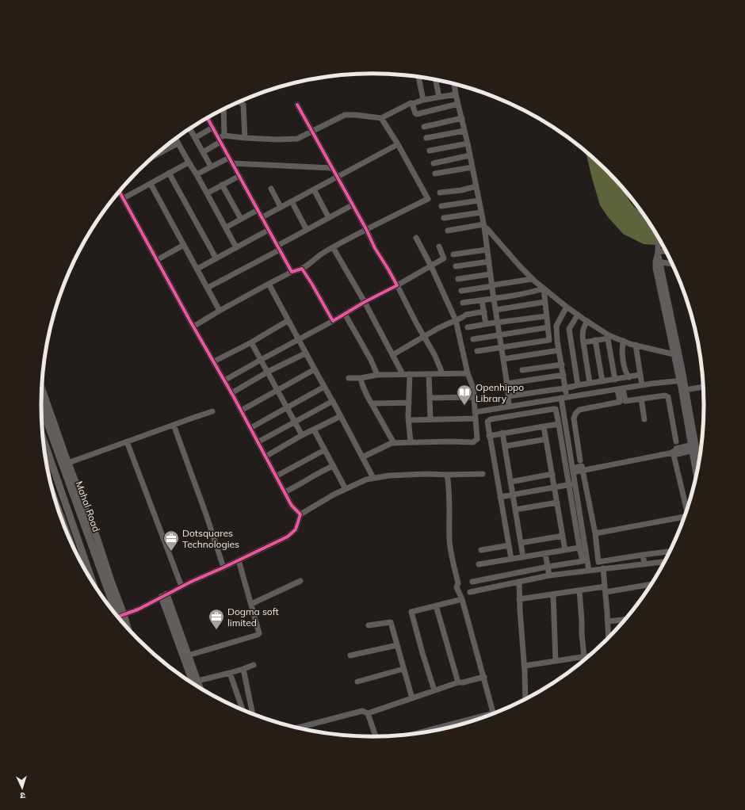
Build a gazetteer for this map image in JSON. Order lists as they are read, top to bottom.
{
  "streets": {
    "main road": ["Mahal Road"]
  },
  "places": {
    "library": ["Openhippo Library"],
    "office": ["Dotsquares Technologies", "Dogma soft limited"]
  },
  "north": "bottom"
}
